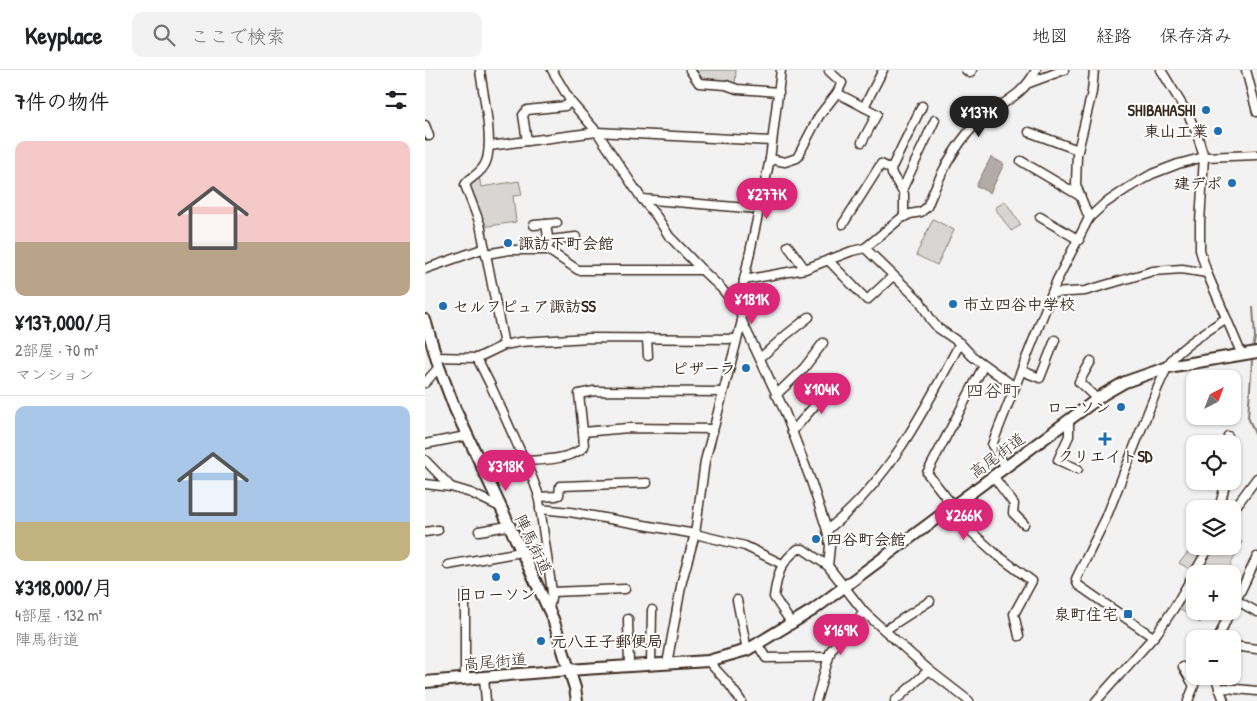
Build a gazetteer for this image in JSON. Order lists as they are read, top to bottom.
{
  "streets": {
    "main road": ["高尾街道", "陣馬街道"]
  },
  "crossings": [
    ["高尾街道", "陣馬街道"]
  ],
  "districts": ["四谷町"],
  "places": {
    "other": [
      "SHIBAHASHI",
      "東山工業",
      "建デポ",
      "諏訪下町会館",
      "市立四谷中学校",
      "セルフピュア諏訪SS",
      "ピザーラ",
      "ローソン",
      "四谷町会館",
      "旧ローソン",
      "元八王子郵便局"
    ],
    "health": ["クリエイトSD"],
    "transit": ["泉町住宅"]
  },
  "north": "top right",
  "page": {
    "header": "Keyplace",
    "search": "ここで検索",
    "nav": ["地図", "経路", "保存済み"],
    "heading": "7件の物件",
    "price": [
      "¥137K",
      "¥277K",
      "¥181K",
      "¥104K",
      "¥318K",
      "¥266K",
      "¥169K"
    ],
    "list": [
      {
        "name": "¥137,000/月",
        "note": "2部屋 · 70 m² · マンション"
      },
      {
        "name": "¥318,000/月",
        "note": "4部屋 · 132 m² · 陣馬街道"
      }
    ],
    "map_buttons": ["+", "−"]
  }
}
